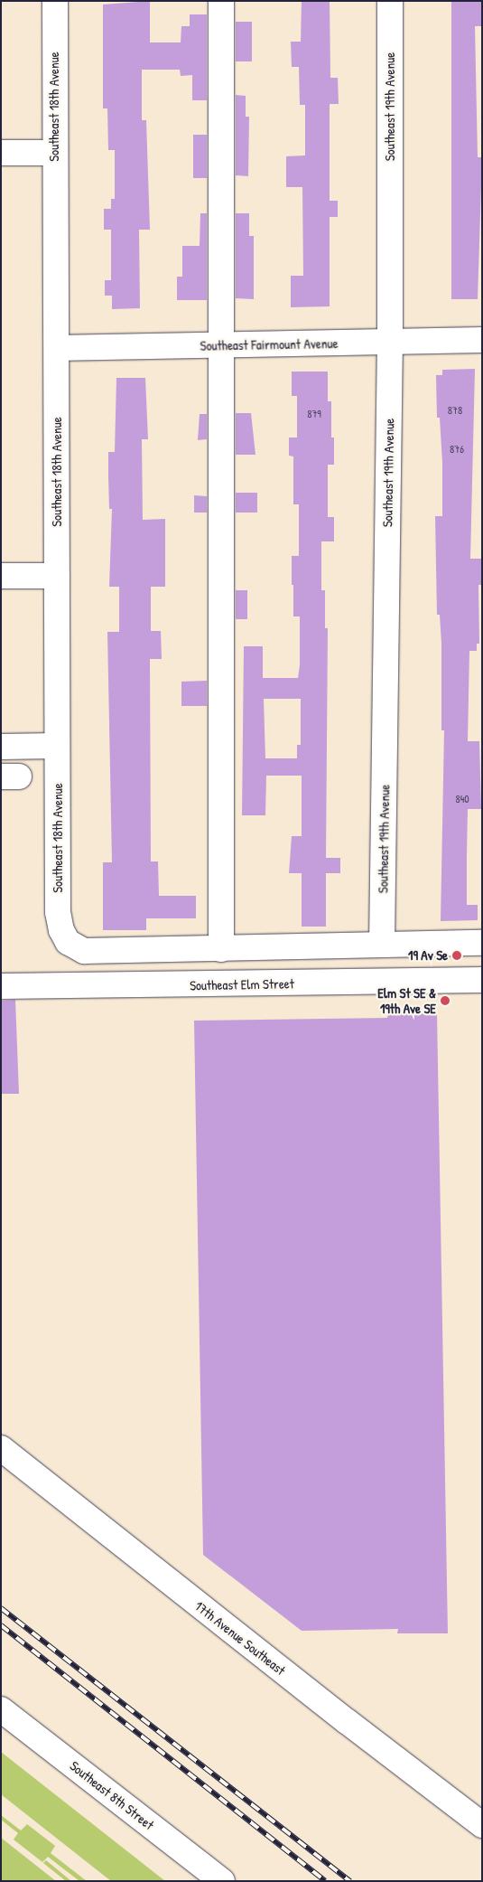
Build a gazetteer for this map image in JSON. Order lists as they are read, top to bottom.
{
  "streets": {
    "street": [
      "Southeast 18th Avenue",
      "Southeast 19th Avenue",
      "Southeast Fairmount Avenue",
      "Southeast Elm Street",
      "17th Avenue Southeast",
      "Southeast 8th Street"
    ]
  },
  "crossings": [
    ["Southeast 18th Avenue", "Southeast Fairmount Avenue"],
    ["Southeast 19th Avenue", "Southeast Fairmount Avenue"]
  ],
  "places": ["19 Av Se", "Elm St SE & 19th Ave SE"],
  "house_numbers": [
    "878",
    "879",
    "876",
    "840"
  ]
}
